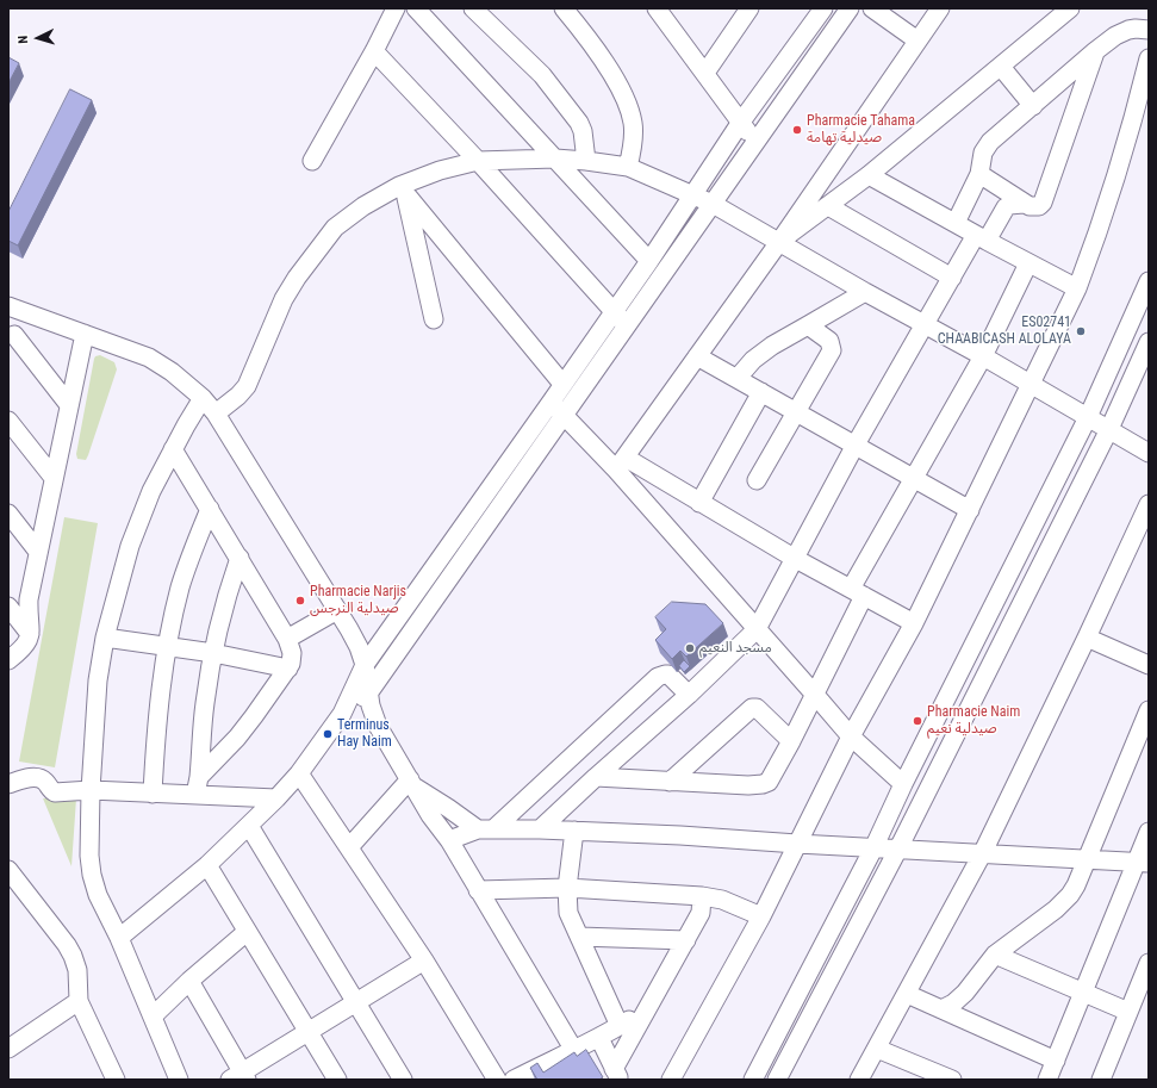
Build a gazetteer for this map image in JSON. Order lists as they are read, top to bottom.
{
  "places": [
    "Pharmacie Tahama صيدلية تهامة",
    "ES02741 CHAABICASH ALOLAYA",
    "Pharmacie Narjis صيدلية النرجس",
    "مسجد النعيم",
    "Pharmacie Naim صيدلية نعيم",
    "Terminus Hay Naim"
  ],
  "north": "left"
}
